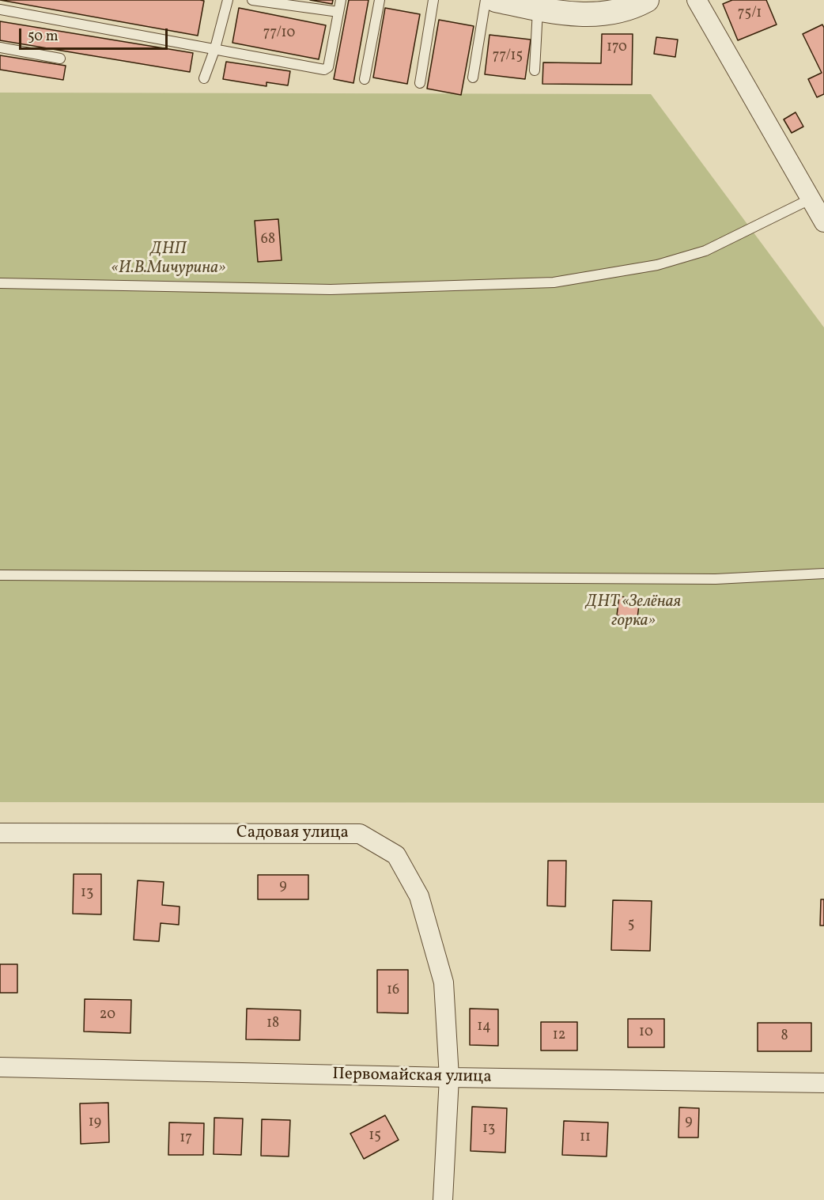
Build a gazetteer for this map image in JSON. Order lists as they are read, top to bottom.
{
  "streets": {
    "street": ["Садовая улица", "Первомайская улица"]
  },
  "crossings": [
    ["Садовая улица", "Первомайская улица"]
  ],
  "parks": ["ДНП «И.В.Мичурина»", "ДНТ «Зелёная горка»"],
  "house_numbers": [
    "75/1",
    "77/10",
    "170",
    "77/15",
    "68",
    "9",
    "13",
    "5",
    "16",
    "20",
    "18",
    "14",
    "10",
    "12",
    "8",
    "9",
    "19",
    "13",
    "15",
    "11",
    "17"
  ],
  "scale_bar": "50 m"
}
